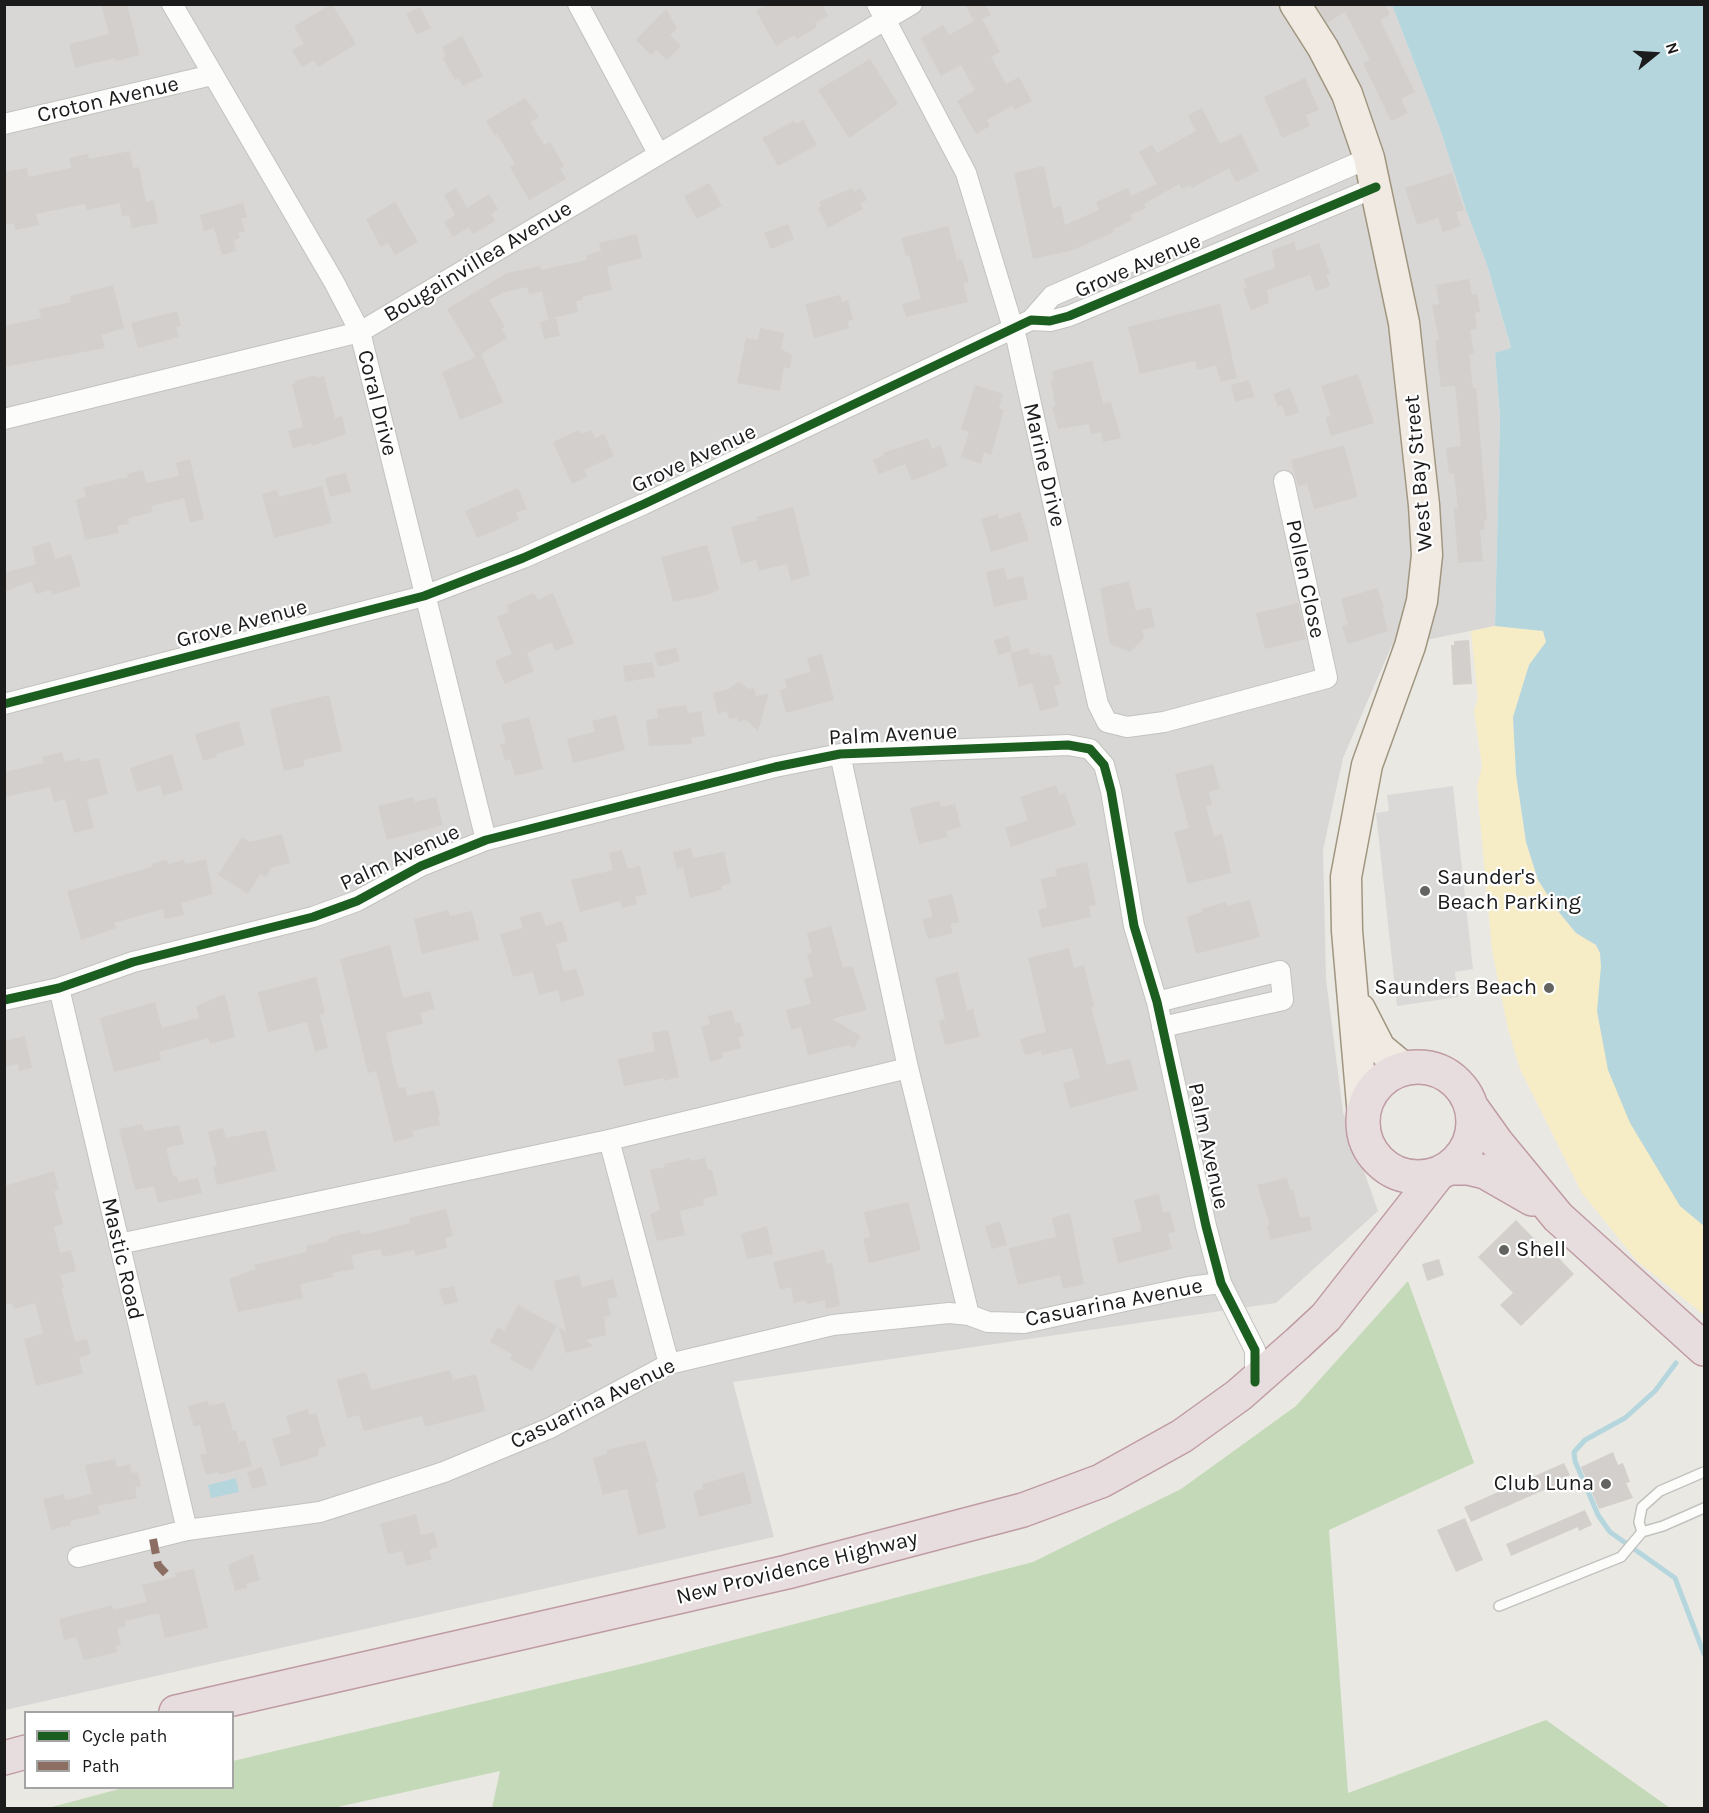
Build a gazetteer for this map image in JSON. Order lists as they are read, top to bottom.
{
  "streets": {
    "highway": ["West Bay Street", "New Providence Highway"],
    "street": [
      "Croton Avenue",
      "Bougainvillea Avenue",
      "Grove Avenue",
      "Coral Drive",
      "Marine Drive",
      "Pollen Close",
      "Palm Avenue",
      "Mastic Road",
      "Casuarina Avenue"
    ]
  },
  "crossings": [
    ["Croton Avenue", "Coral Drive"],
    ["Bougainvillea Avenue", "Coral Drive"],
    ["Bougainvillea Avenue", "Marine Drive"],
    ["Grove Avenue", "Coral Drive"],
    ["Grove Avenue", "Marine Drive"],
    ["Grove Avenue", "West Bay Street"],
    ["Coral Drive", "Palm Avenue"],
    ["Marine Drive", "Pollen Close"],
    ["West Bay Street", "New Providence Highway"],
    ["Palm Avenue", "Mastic Road"],
    ["Palm Avenue", "Casuarina Avenue"],
    ["Palm Avenue", "New Providence Highway"],
    ["Mastic Road", "Casuarina Avenue"]
  ],
  "places": [
    "Saunder's Beach Parking",
    "Saunders Beach",
    "Shell",
    "Club Luna"
  ],
  "legend": ["Cycle path", "Path"],
  "north": "right"
}
